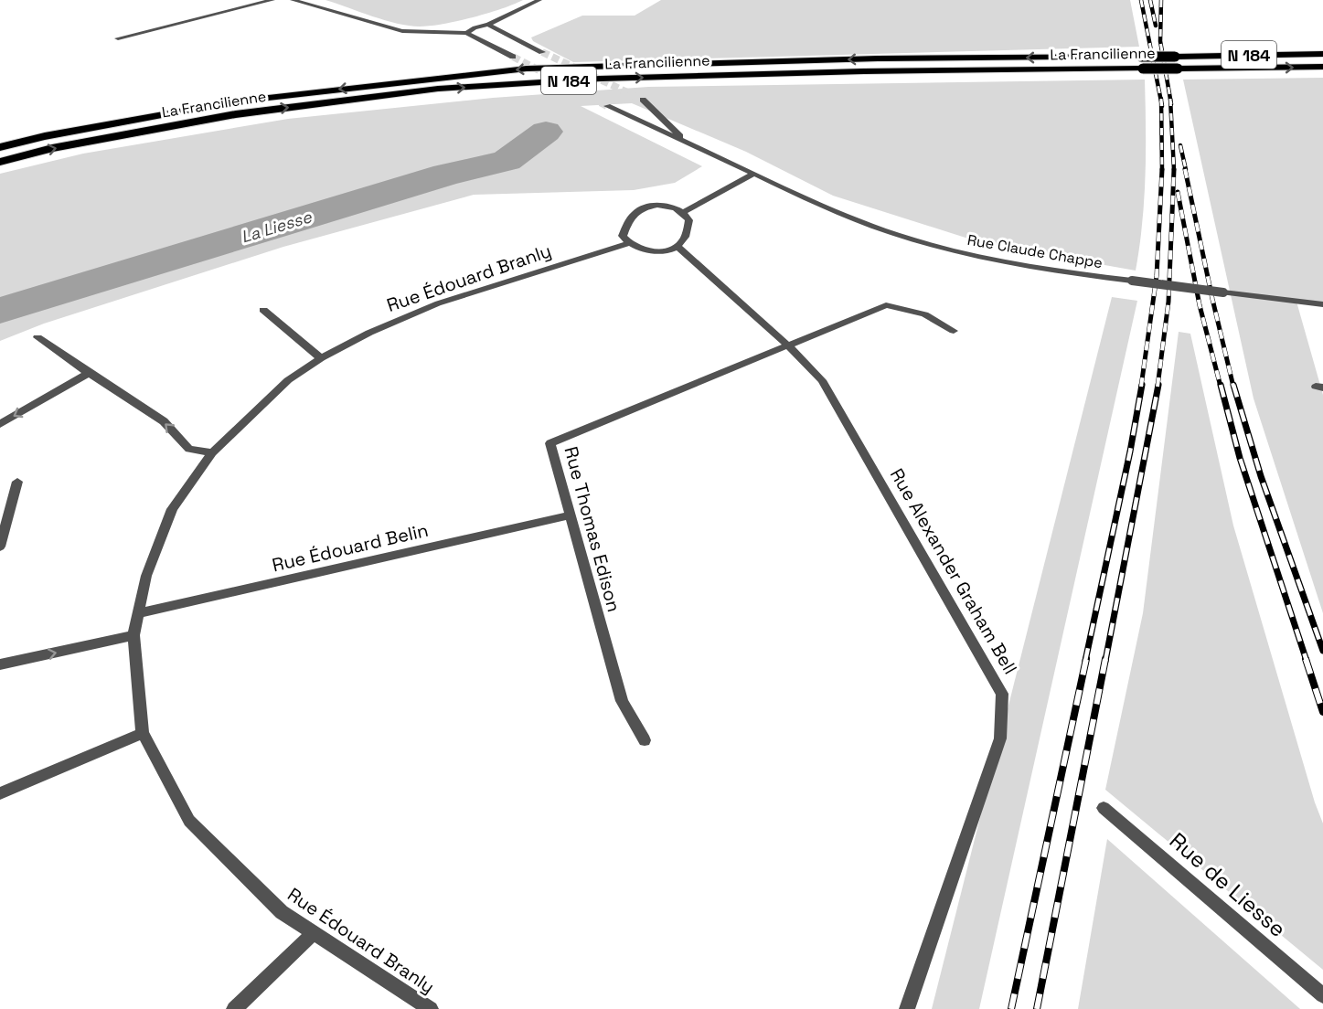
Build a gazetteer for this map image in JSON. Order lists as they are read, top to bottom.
{
  "streets": {
    "highway": ["La Francilienne", "N 184"],
    "street": [
      "Rue Claude Chappe",
      "Rue Édouard Branly",
      "Rue Thomas Edison",
      "Rue Édouard Belin",
      "Rue Alexander Graham Bell",
      "Rue de Liesse"
    ]
  },
  "crossings": [
    ["Rue Édouard Branly", "Rue Édouard Belin"],
    ["Rue Édouard Branly", "Rue Alexander Graham Bell"],
    ["Rue Thomas Edison", "Rue Édouard Belin"],
    ["Rue Thomas Edison", "Rue Alexander Graham Bell"]
  ],
  "water": ["La Liesse"]
}
